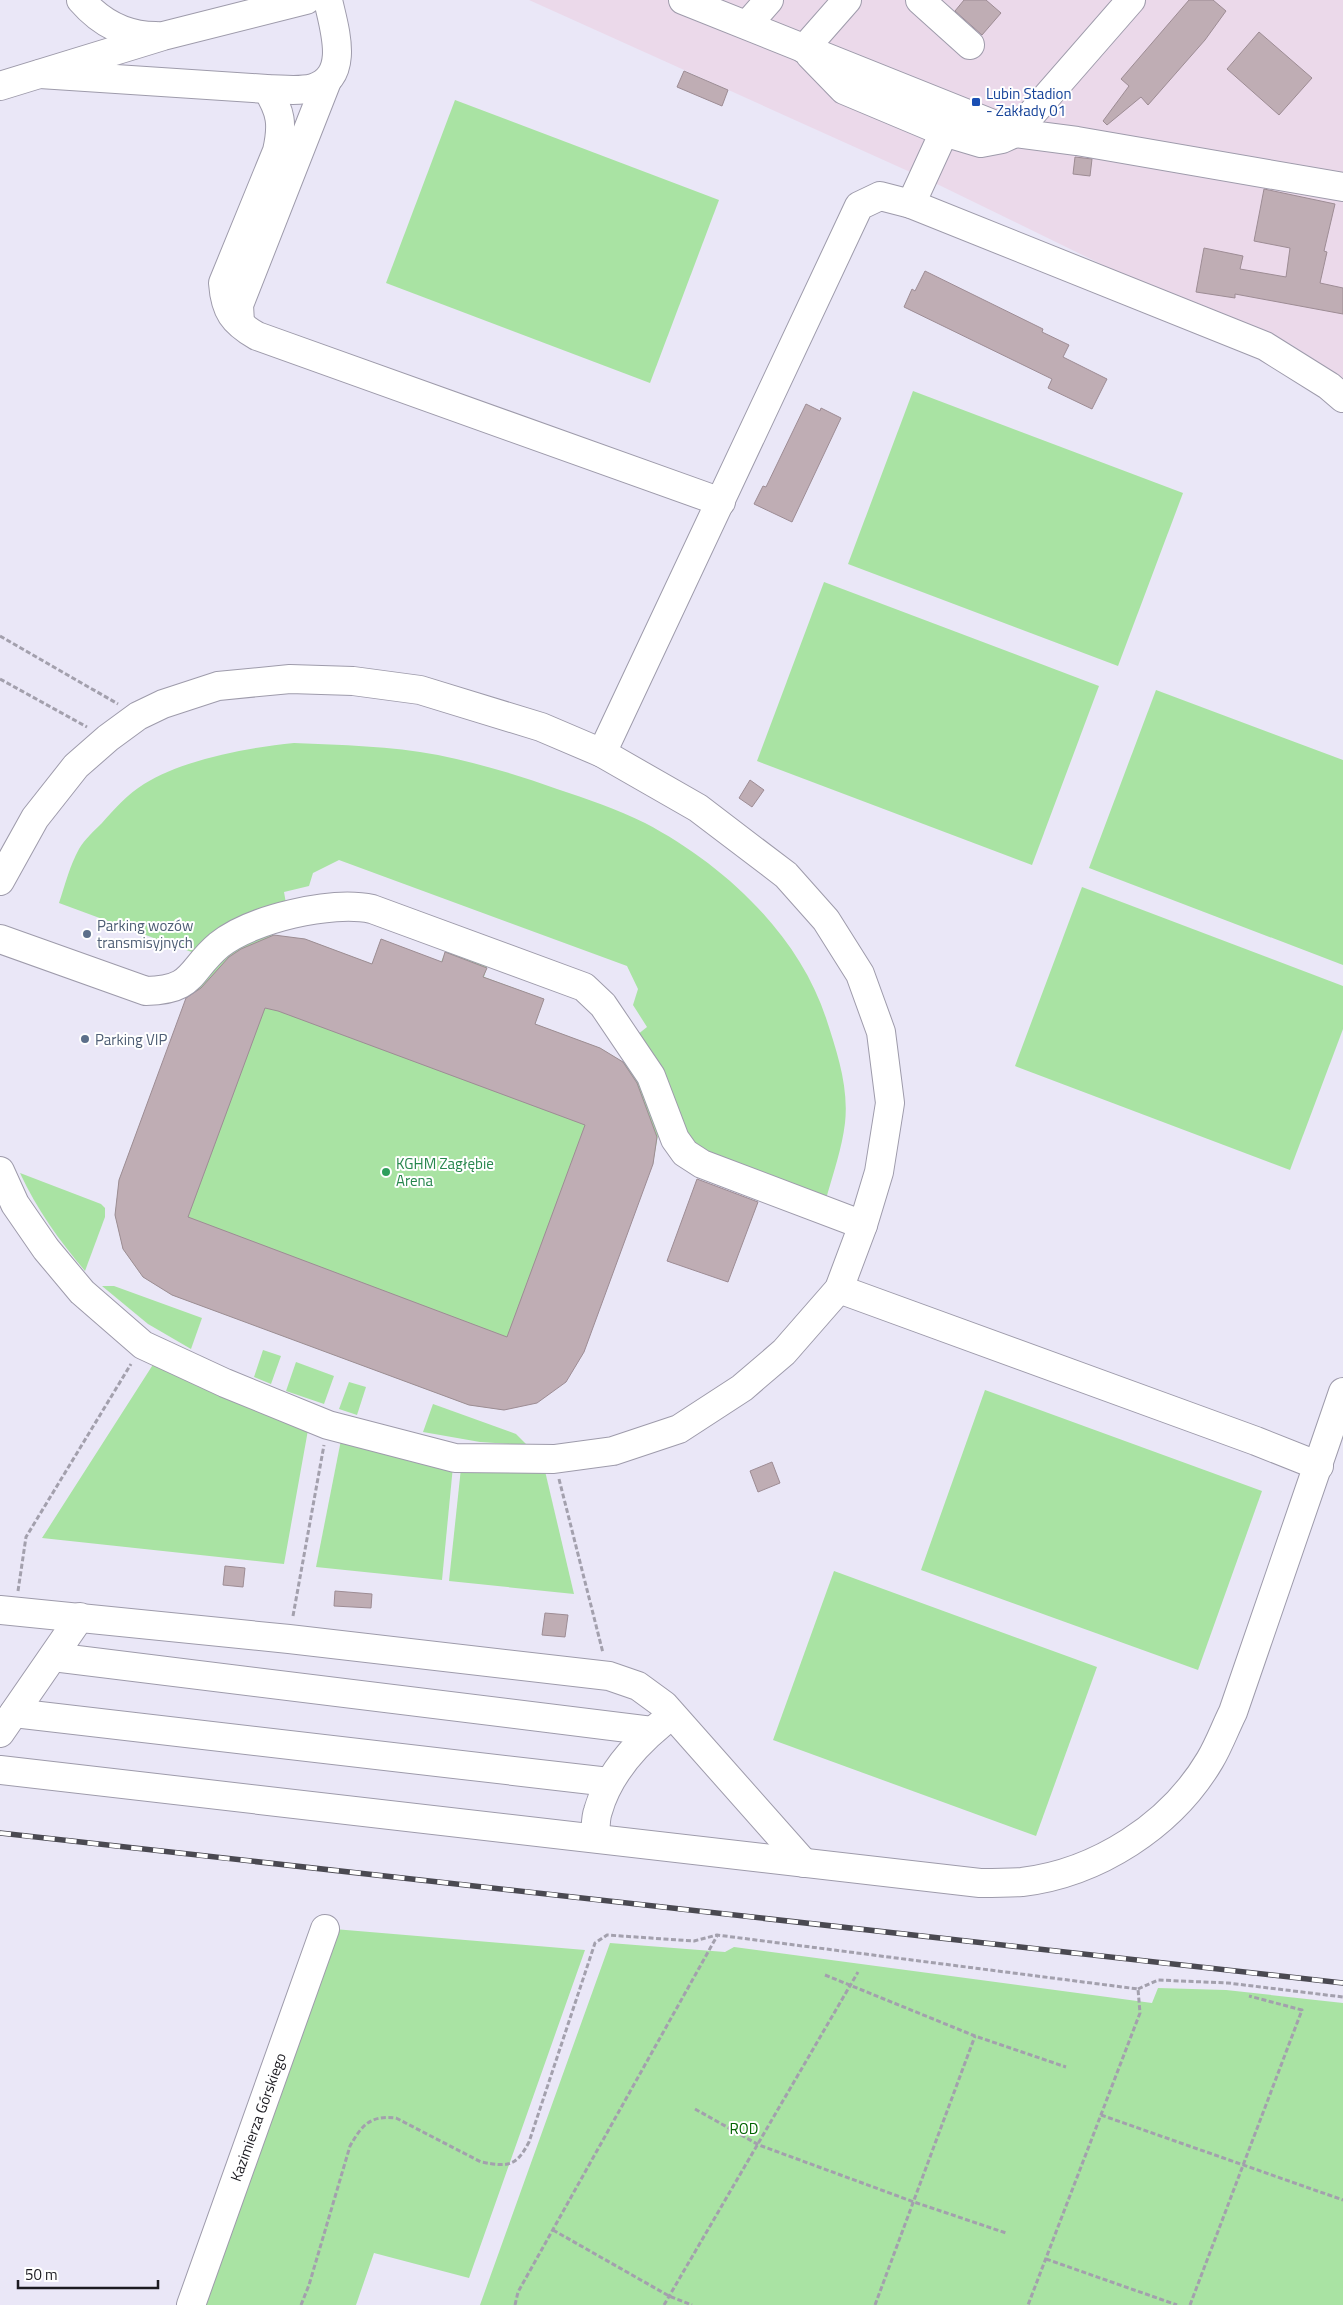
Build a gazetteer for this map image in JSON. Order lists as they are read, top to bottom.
{
  "streets": {
    "street": ["Kazimierza Górskiego"]
  },
  "parks": ["ROD"],
  "places": {
    "transit": ["Lubin Stadion - Zakłady 01"],
    "other": ["Parking wozów transmisyjnych", "Parking VIP", "KGHM Zagłębie Arena"]
  },
  "scale_bar": "50 m"
}
